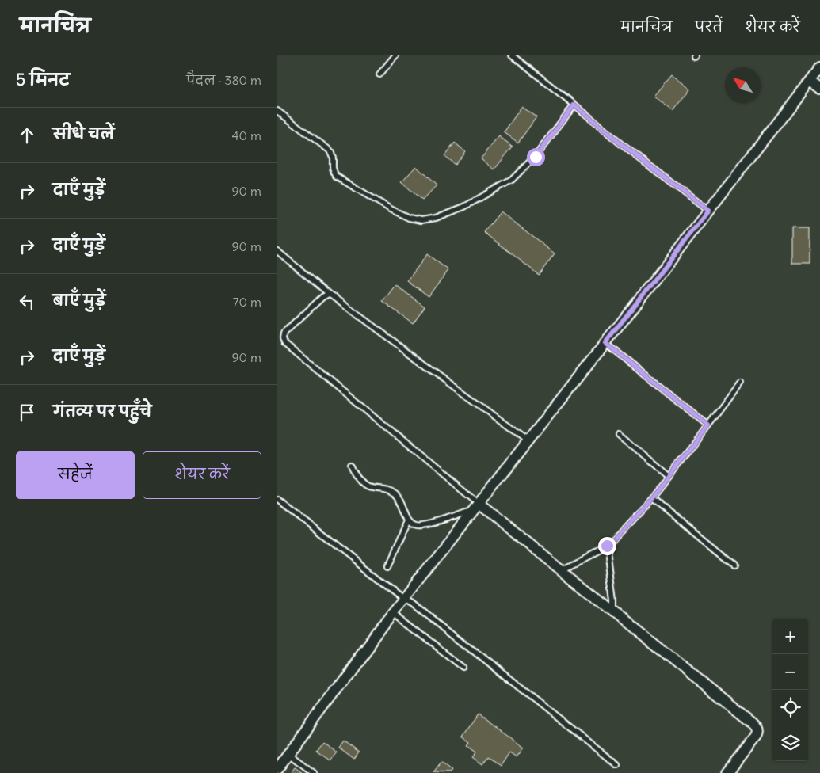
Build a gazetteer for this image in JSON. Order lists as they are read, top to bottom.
{
  "north": "top left",
  "page": {
    "header": "मानचित्र",
    "nav": ["मानचित्र", "परतें", "शेयर करें"],
    "heading": ["5 मिनट", "पैदल · 380 m"],
    "list": [
      ["सीधे चलें", "40 m"],
      ["दाएँ मुड़ें", "90 m"],
      ["दाएँ मुड़ें", "90 m"],
      ["बाएँ मुड़ें", "70 m"],
      ["दाएँ मुड़ें", "90 m"],
      "गंतव्य पर पहुँचे"
    ],
    "buttons": ["सहेजें", "शेयर करें"],
    "map_buttons": ["+", "−"]
  }
}
